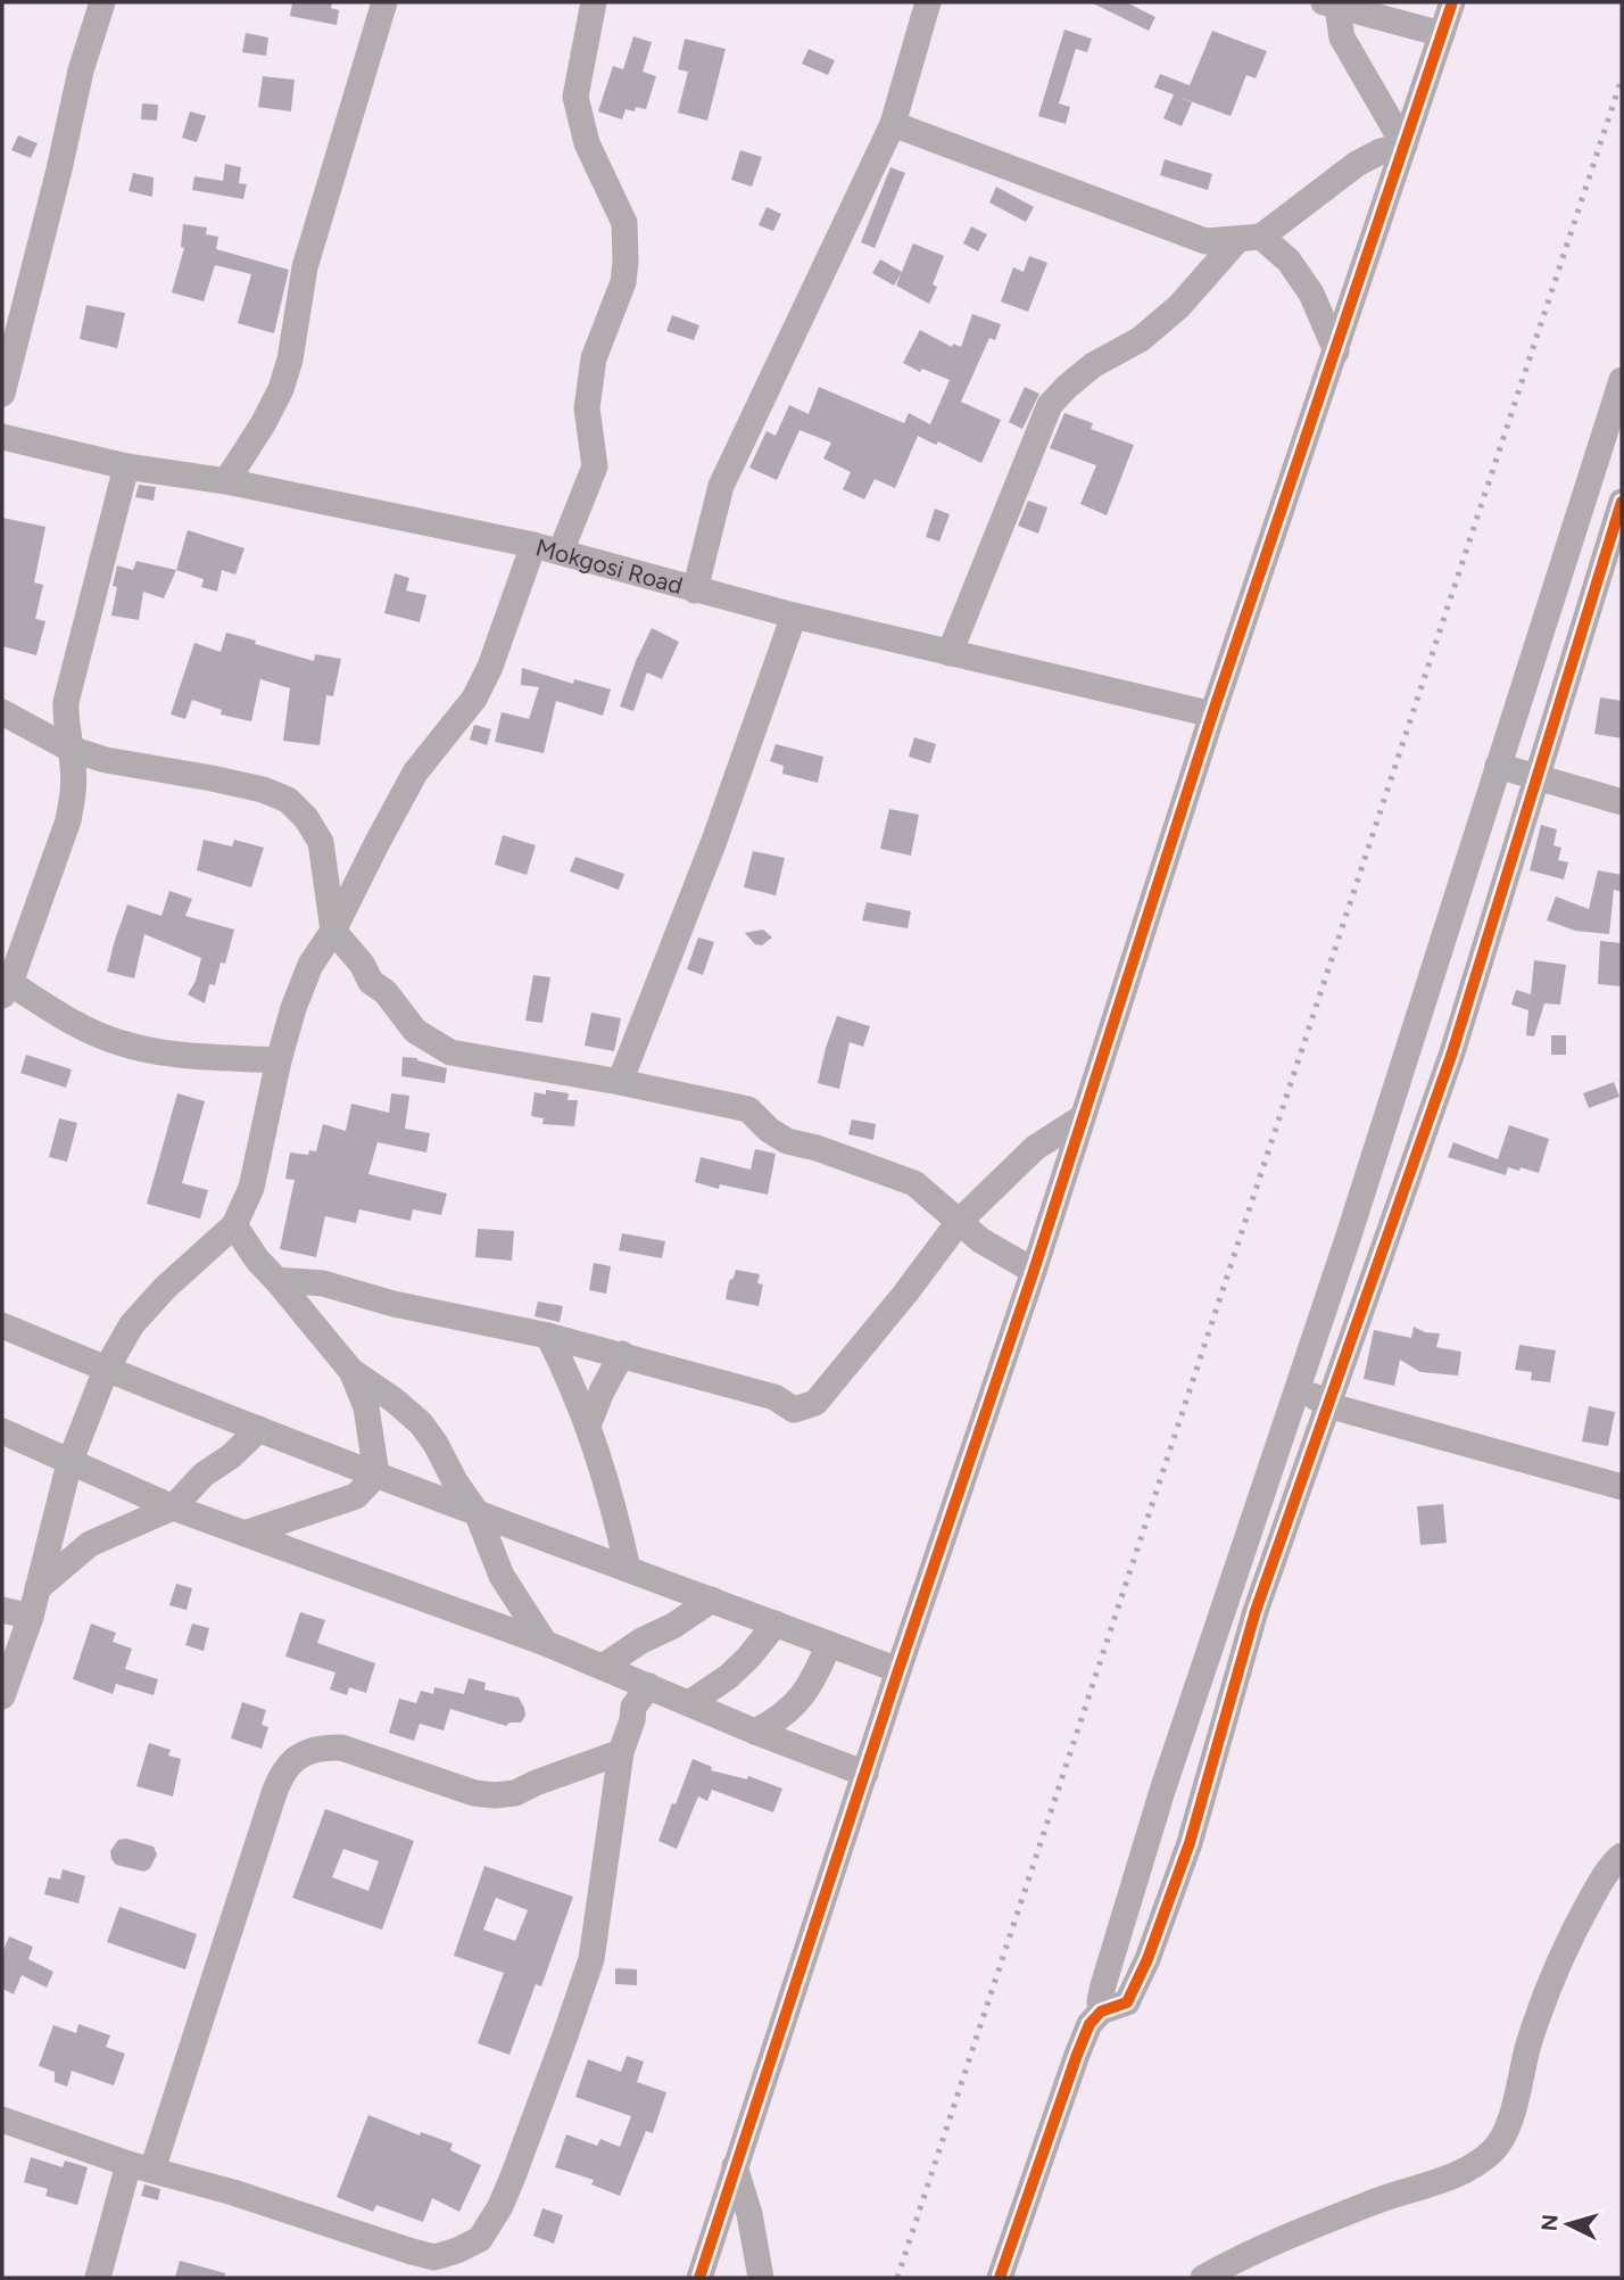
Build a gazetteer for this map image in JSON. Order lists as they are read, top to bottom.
{
  "streets": {
    "street": ["Mokgosi Road"]
  },
  "north": "left"
}
